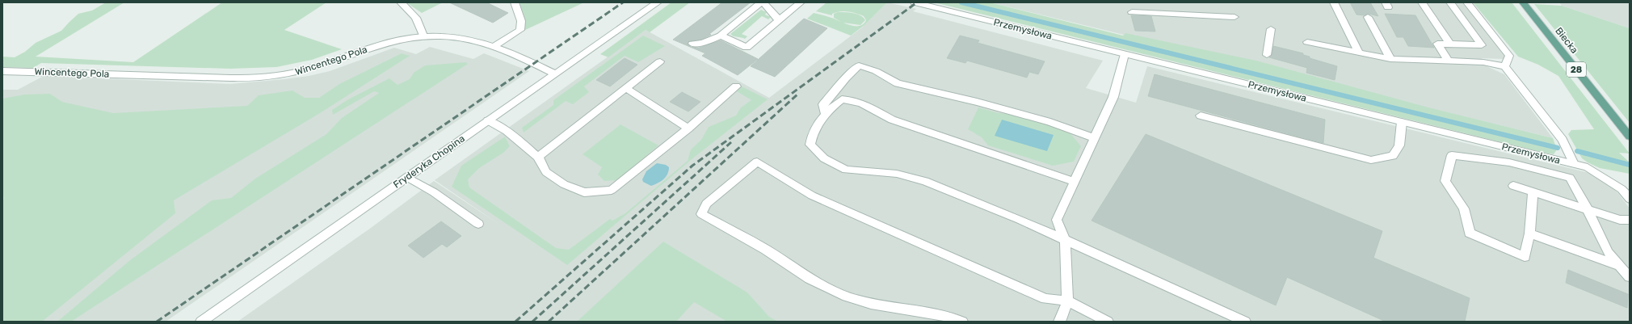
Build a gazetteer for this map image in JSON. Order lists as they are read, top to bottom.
{
  "streets": {
    "main road": ["Biecka", "28"],
    "street": ["Przemysłowa", "Wincentego Pola", "Fryderyka Chopina"]
  },
  "crossings": [
    ["Wincentego Pola", "Fryderyka Chopina"]
  ]
}
